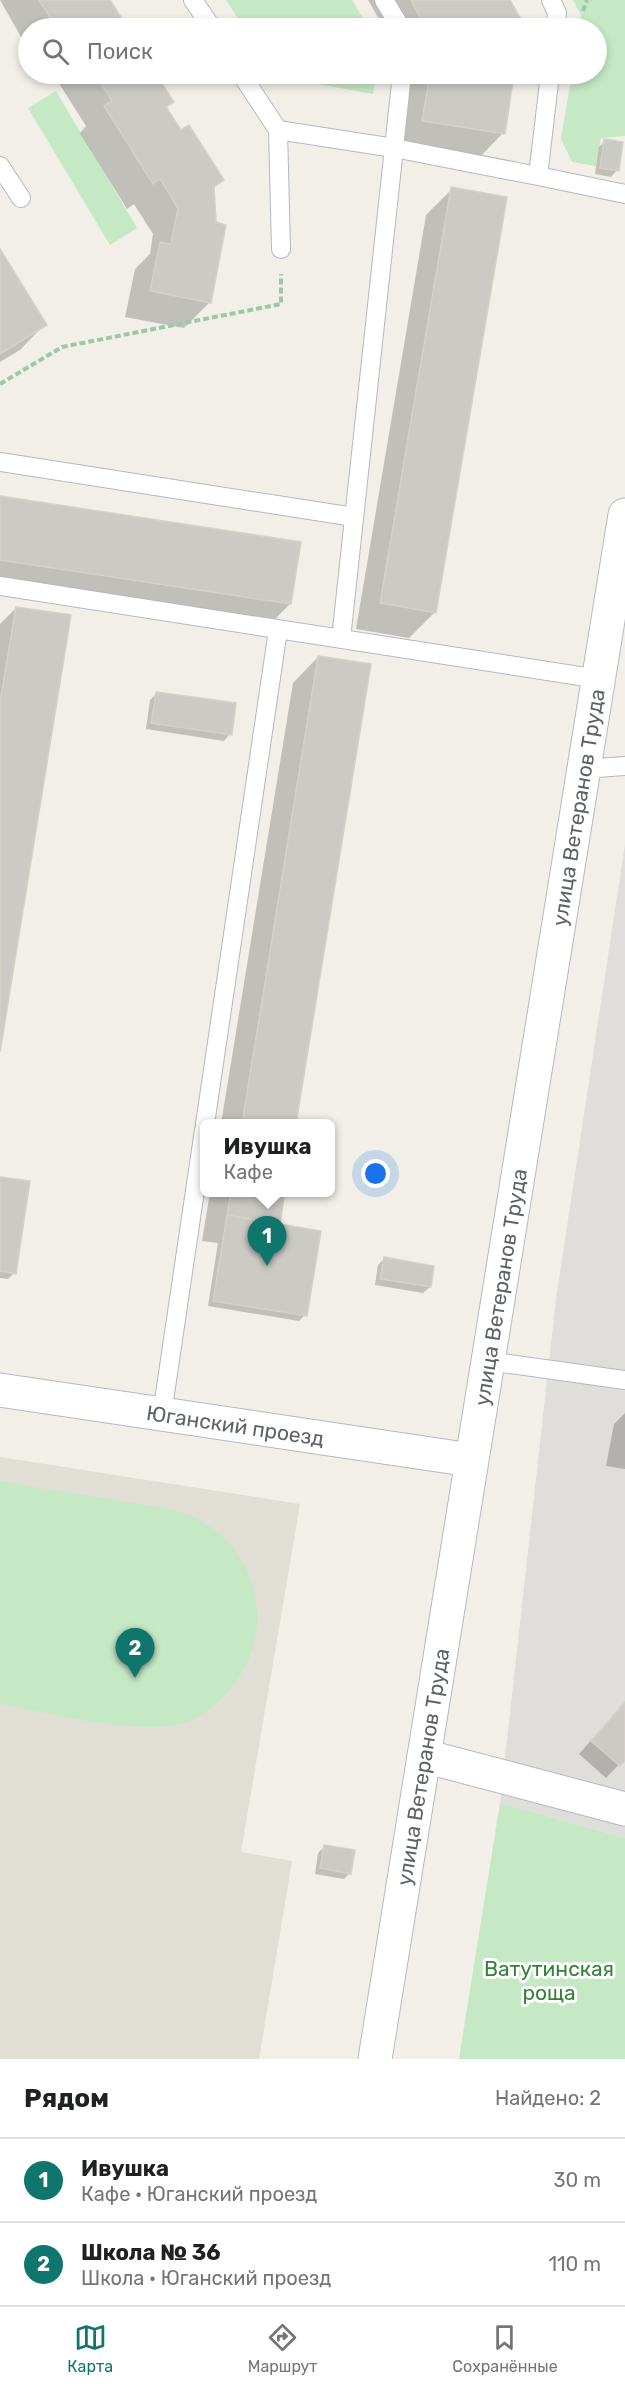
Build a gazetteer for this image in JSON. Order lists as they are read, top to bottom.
{
  "streets": {
    "main road": ["улица Ветеранов Труда", "Юганский проезд"]
  },
  "crossings": [
    ["улица Ветеранов Труда", "Юганский проезд"]
  ],
  "parks": ["Ватутинская роща"],
  "page": {
    "search": "Поиск",
    "popup": ["Ивушка", "Кафе"],
    "pins": ["1", "2"],
    "heading": ["Рядом", "Найдено: 2"],
    "list": [
      {
        "mark": "1",
        "name": "Ивушка",
        "note": "Кафе · Юганский проезд",
        "value": "30 m"
      },
      {
        "mark": "2",
        "name": "Школа № 36",
        "note": "Школа · Юганский проезд",
        "value": "110 m"
      }
    ],
    "nav": ["Карта", "Маршрут", "Сохранённые"]
  }
}
